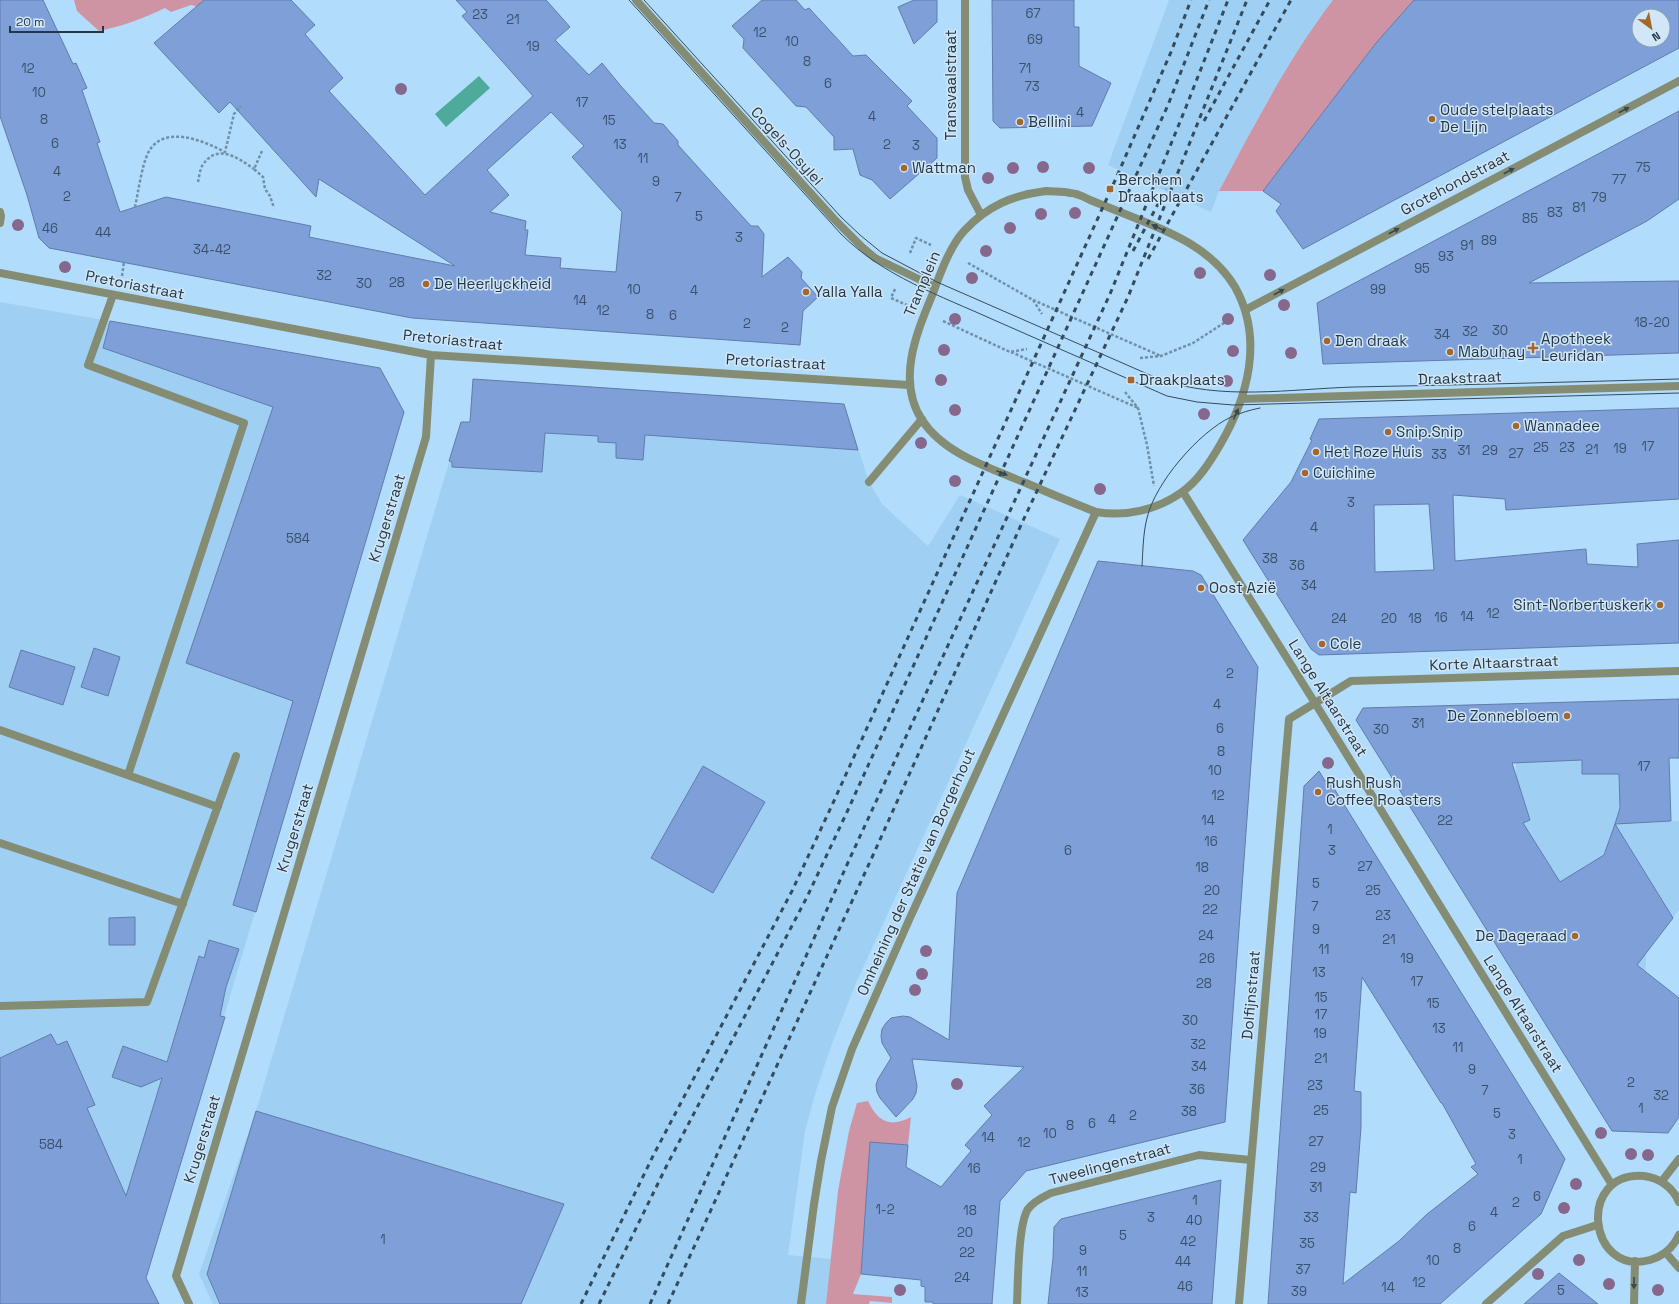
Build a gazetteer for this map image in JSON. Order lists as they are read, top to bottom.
{
  "streets": {
    "street": [
      "Transvaalstraat",
      "Cogels-Osylei",
      "Grotehondstraat",
      "Tramplein",
      "Pretoriastraat",
      "Draakstraat",
      "Krugerstraat",
      "Korte Altaarstraat",
      "Lange Altaarstraat",
      "Omheining der Statie van Borgerhout",
      "Dolfijnstraat",
      "Tweelingenstraat"
    ]
  },
  "crossings": [
    ["Transvaalstraat", "Tramplein"],
    ["Cogels-Osylei", "Tramplein"],
    ["Grotehondstraat", "Tramplein"],
    ["Tramplein", "Pretoriastraat"],
    ["Tramplein", "Omheining der Statie van Borgerhout"],
    ["Pretoriastraat", "Krugerstraat"],
    ["Korte Altaarstraat", "Lange Altaarstraat"],
    ["Korte Altaarstraat", "Dolfijnstraat"],
    ["Lange Altaarstraat", "Dolfijnstraat"],
    ["Dolfijnstraat", "Tweelingenstraat"]
  ],
  "one_way": ["Grotehondstraat"],
  "places": {
    "other": [
      "Oude stelplaats De Lijn",
      "Bellini",
      "Wattman",
      "De Heerlyckheid",
      "Yalla Yalla",
      "Den draak",
      "Mabuhay",
      "Wannadee",
      "Snip.Snip",
      "Het Roze Huis",
      "Cuichine",
      "Oost Azië",
      "Sint-Norbertuskerk",
      "Cole",
      "De Zonnebloem",
      "Rush Rush Coffee Roasters",
      "De Dageraad"
    ],
    "transit": ["Berchem Draakplaats", "Draakplaats"],
    "health": ["Apotheek Leuridan"]
  },
  "house_numbers": [
    "67",
    "23",
    "21",
    "12",
    "69",
    "10",
    "19",
    "8",
    "12",
    "71",
    "6",
    "73",
    "10",
    "17",
    "4",
    "4",
    "8",
    "15",
    "6",
    "13",
    "2",
    "3",
    "11",
    "75",
    "4",
    "77",
    "9",
    "2",
    "7",
    "79",
    "81",
    "83",
    "5",
    "85",
    "46",
    "44",
    "3",
    "89",
    "91",
    "34-42",
    "93",
    "95",
    "32",
    "28",
    "30",
    "10",
    "99",
    "4",
    "14",
    "12",
    "8",
    "6",
    "18-20",
    "2",
    "2",
    "30",
    "32",
    "34",
    "17",
    "25",
    "23",
    "19",
    "21",
    "31",
    "29",
    "27",
    "33",
    "3",
    "4",
    "584",
    "38",
    "36",
    "34",
    "12",
    "14",
    "16",
    "24",
    "20",
    "18",
    "2",
    "4",
    "31",
    "6",
    "30",
    "8",
    "17",
    "10",
    "12",
    "14",
    "22",
    "1",
    "16",
    "6",
    "3",
    "27",
    "18",
    "5",
    "20",
    "25",
    "7",
    "22",
    "23",
    "9",
    "24",
    "21",
    "11",
    "26",
    "19",
    "13",
    "17",
    "28",
    "15",
    "15",
    "17",
    "30",
    "13",
    "19",
    "32",
    "11",
    "21",
    "34",
    "9",
    "2",
    "23",
    "36",
    "7",
    "32",
    "1",
    "25",
    "38",
    "5",
    "2",
    "4",
    "6",
    "8",
    "10",
    "3",
    "14",
    "27",
    "12",
    "584",
    "1",
    "29",
    "16",
    "31",
    "6",
    "1",
    "2",
    "1-2",
    "18",
    "4",
    "3",
    "33",
    "40",
    "6",
    "20",
    "5",
    "1",
    "42",
    "35",
    "8",
    "9",
    "22",
    "10",
    "44",
    "37",
    "11",
    "24",
    "12",
    "46",
    "14",
    "5",
    "39",
    "13"
  ],
  "scale_bar": "20 m",
  "north": "bottom right"
}
